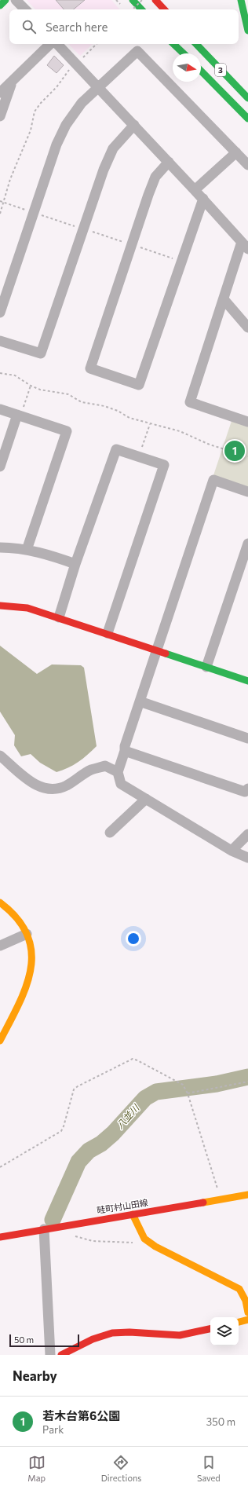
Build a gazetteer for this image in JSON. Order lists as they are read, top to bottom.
{
  "streets": {
    "main road": ["3", "畦町村山田線"]
  },
  "water": ["八並川"],
  "scale_bar": "50 m",
  "north": "right",
  "page": {
    "search": "Search here",
    "pins": "1",
    "scale": "50 m",
    "heading": "Nearby",
    "list": [
      {
        "mark": "1",
        "name": "若木台第6公園",
        "note": "Park",
        "value": "350 m"
      }
    ],
    "nav": ["Map", "Directions", "Saved"]
  }
}
